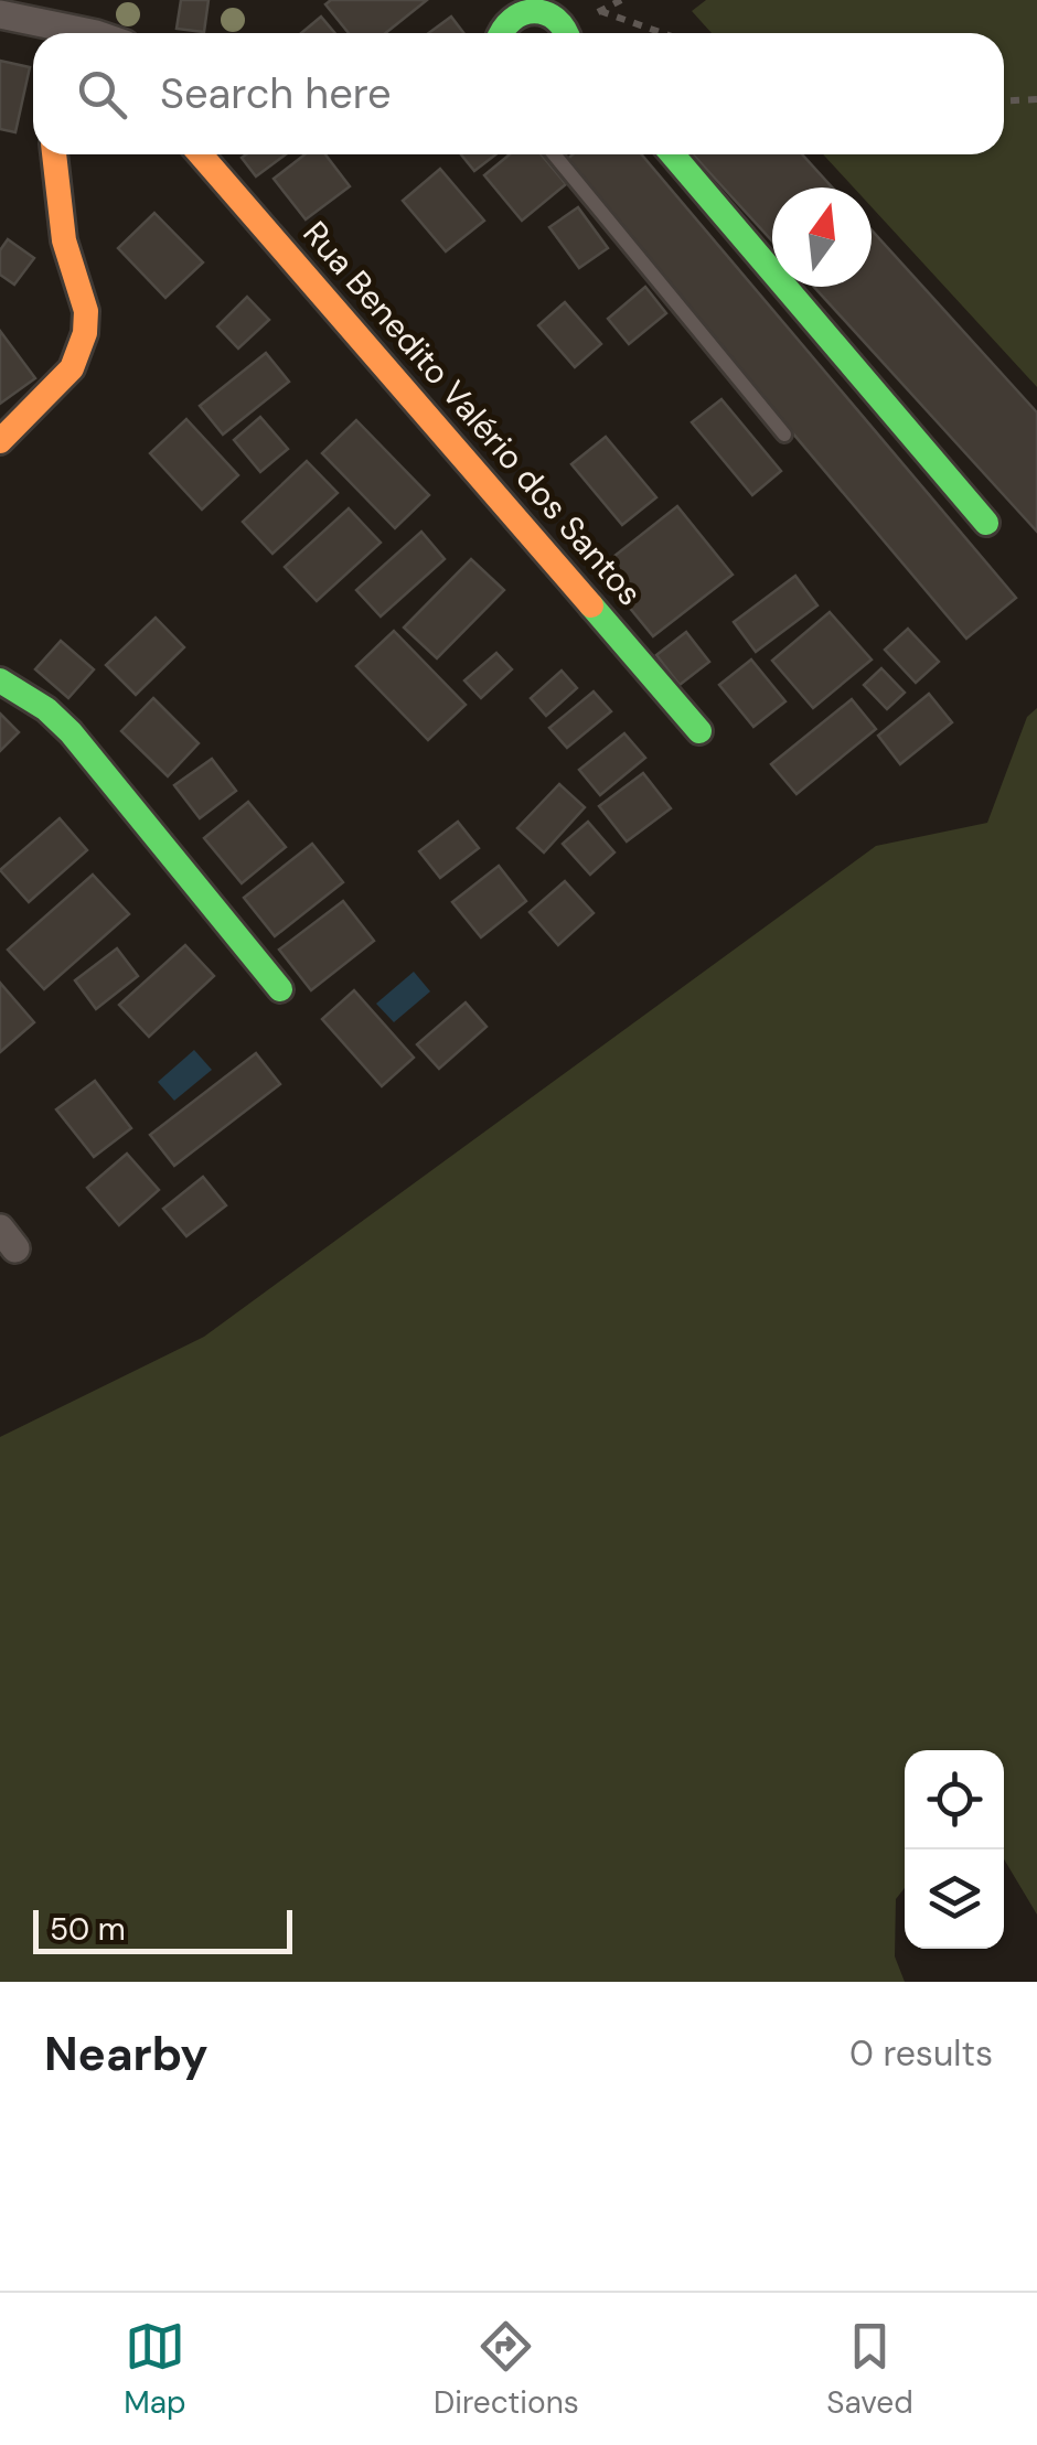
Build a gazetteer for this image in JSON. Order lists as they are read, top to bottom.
{
  "streets": {
    "street": ["Rua Benedito Valério dos Santos"]
  },
  "scale_bar": "50 m",
  "north": "top",
  "page": {
    "search": "Search here",
    "scale": "50 m",
    "heading": ["Nearby", "0 results"],
    "nav": ["Map", "Directions", "Saved"]
  }
}
